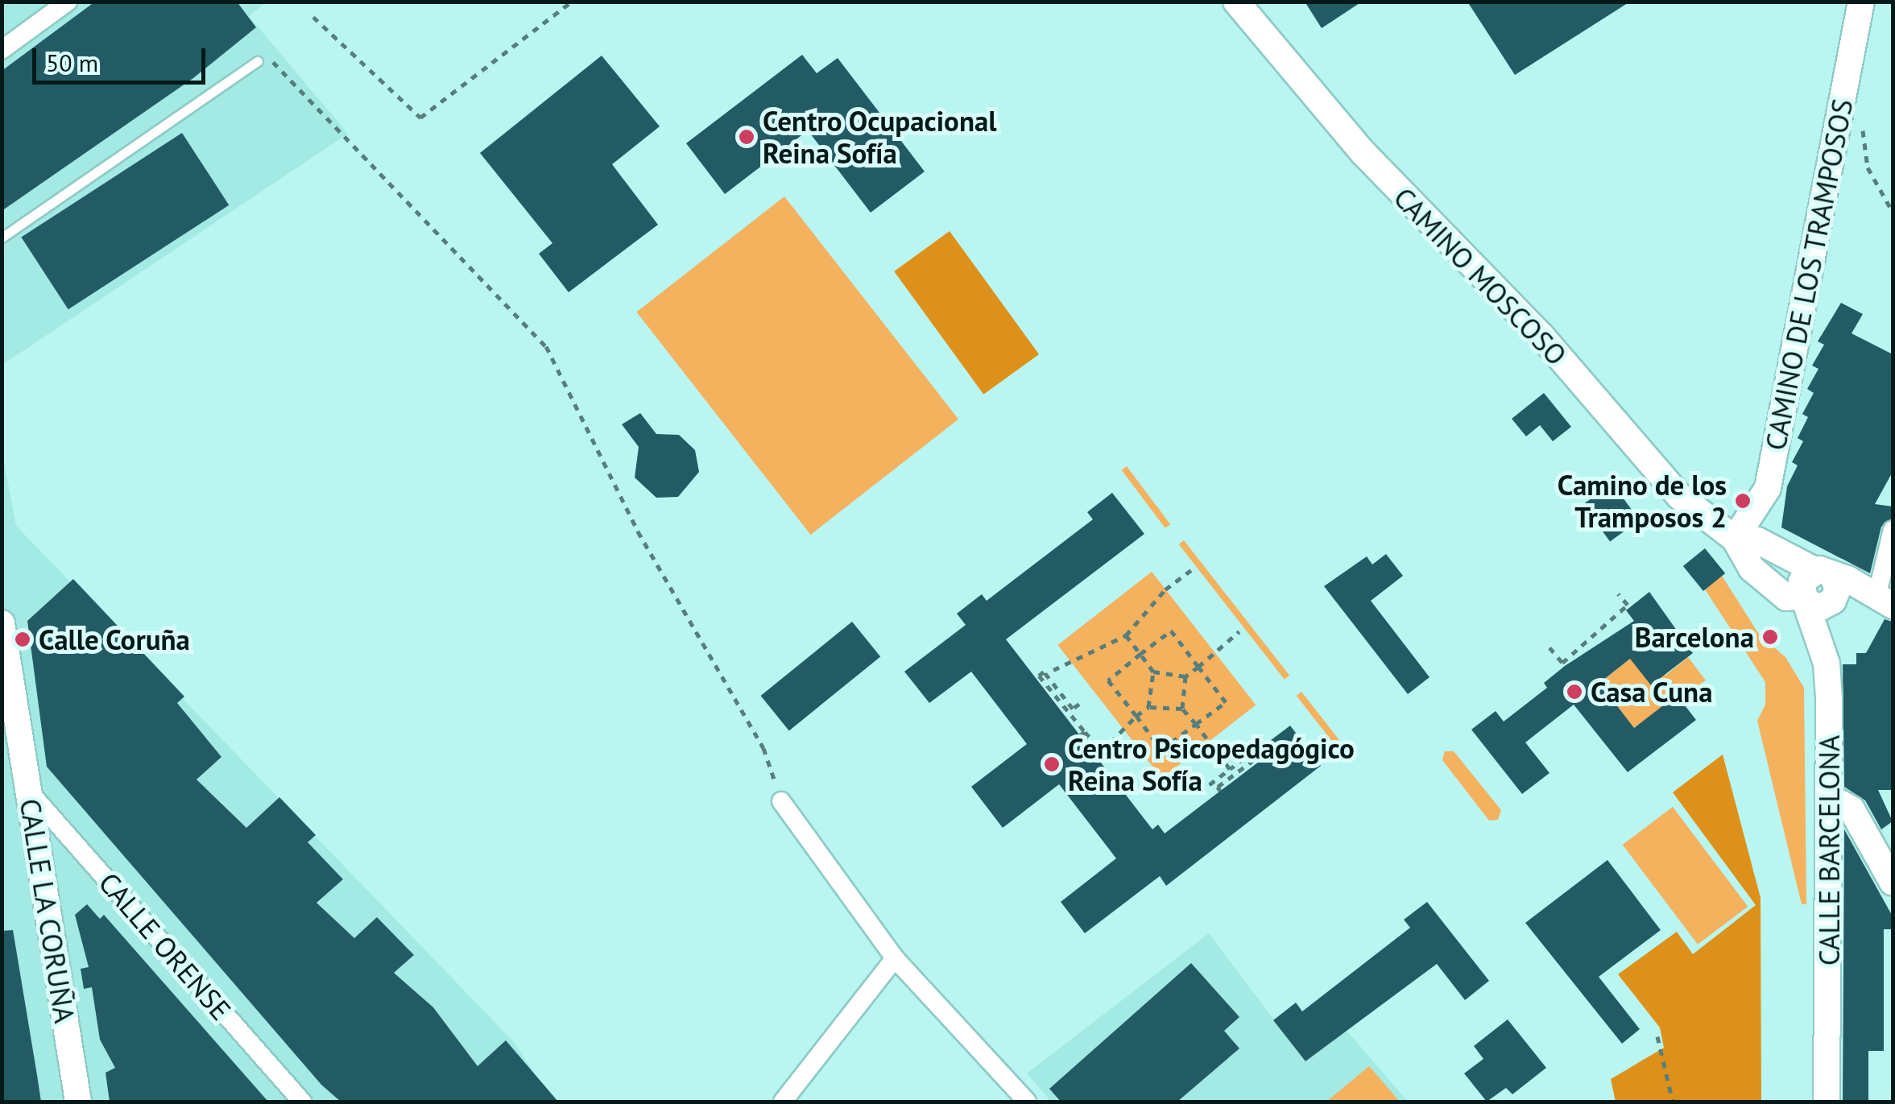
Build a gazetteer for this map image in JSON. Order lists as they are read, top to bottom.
{
  "streets": {
    "street": [
      "CAMINO DE LOS TRAMPOSOS",
      "CAMINO MOSCOSO",
      "CALLE BARCELONA",
      "CALLE LA CORUÑA",
      "CALLE ORENSE"
    ]
  },
  "crossings": [
    ["CAMINO DE LOS TRAMPOSOS", "CAMINO MOSCOSO"],
    ["CAMINO MOSCOSO", "CALLE BARCELONA"],
    ["CALLE LA CORUÑA", "CALLE ORENSE"]
  ],
  "places": [
    "Centro Ocupacional Reina Sofía",
    "Camino de los Tramposos 2",
    "Barcelona",
    "Calle Coruña",
    "Casa Cuna",
    "Centro Psicopedagógico Reina Sofía"
  ],
  "scale_bar": "50 m"
}
